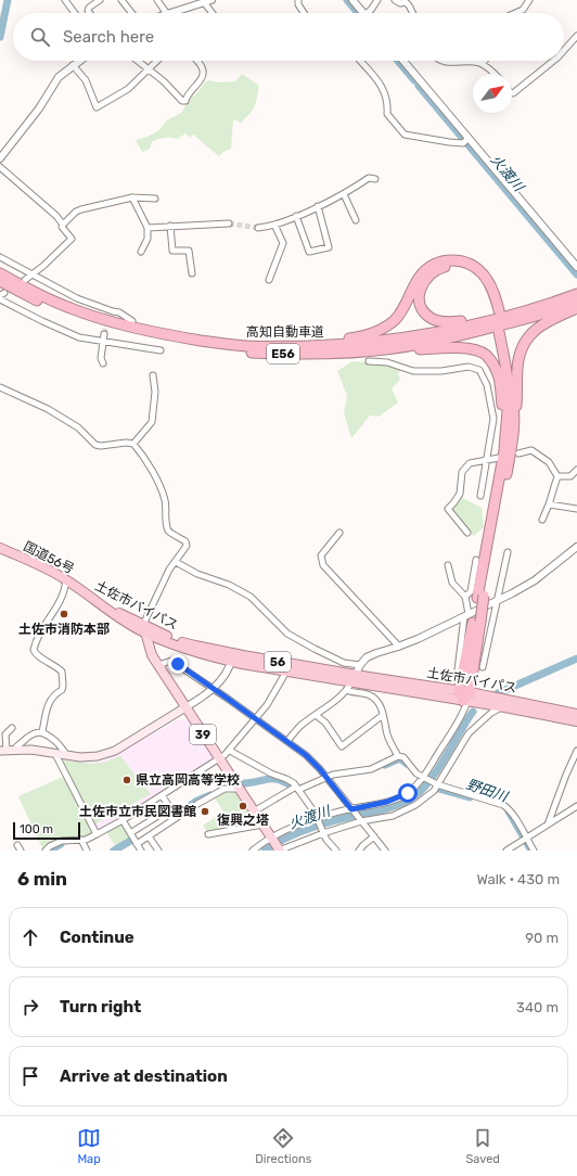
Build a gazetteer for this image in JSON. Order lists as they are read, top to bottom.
{
  "streets": {
    "highway": [
      "高知自動車道",
      "E56",
      "国道56号",
      "土佐市バイパス",
      "56"
    ],
    "main road": ["39"]
  },
  "crossings": [
    ["国道56号", "土佐市バイパス"],
    ["土佐市バイパス", "39"]
  ],
  "water": ["火渡川", "野田川"],
  "places": [
    "土佐市消防本部",
    "県立高岡高等学校",
    "復興之塔",
    "土佐市立市民図書館"
  ],
  "scale_bar": "100 m",
  "north": "top right",
  "page": {
    "search": "Search here",
    "scale": "100 m",
    "heading": ["6 min", "Walk · 430 m"],
    "list": [
      ["Continue", "90 m"],
      ["Turn right", "340 m"],
      "Arrive at destination"
    ],
    "nav": ["Map", "Directions", "Saved"]
  }
}
